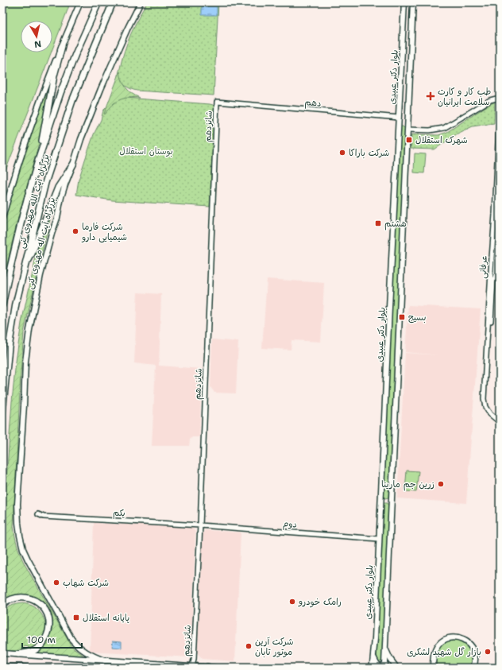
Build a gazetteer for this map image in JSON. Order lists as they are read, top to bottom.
{
  "streets": {
    "highway": ["بزرگراه آیت الله مهدوی کنی"],
    "main road": ["بلوار دکتر عبیدی", "دهم", "بزرگراه آیت اله مهدوی کنی"],
    "street": [
      "شانزدهم",
      "عرفانی",
      "یکم",
      "دوم"
    ]
  },
  "crossings": [
    ["بلوار دکتر عبیدی", "دهم"],
    ["بلوار دکتر عبیدی", "دوم"],
    ["دهم", "شانزدهم"],
    ["شانزدهم", "یکم"],
    ["شانزدهم", "دوم"],
    ["یکم", "دوم"]
  ],
  "parks": ["بوستان استقلال"],
  "places": {
    "health": ["طب کار و کارت سلامت ایرانیان"],
    "transit": [
      "شهرک استقلال",
      "هشتم",
      "بسیج",
      "پایانه استقلال"
    ],
    "other": [
      "شرکت باراکا",
      "شرکت فارما شیمیایی دارو",
      "زرین جم مارینا",
      "شرکت شهاب",
      "رامک خودرو",
      "شرکت آرین موتور تابان",
      "بازار گل شهید لشکری"
    ]
  },
  "scale_bar": "100 m",
  "north": "bottom"
}
